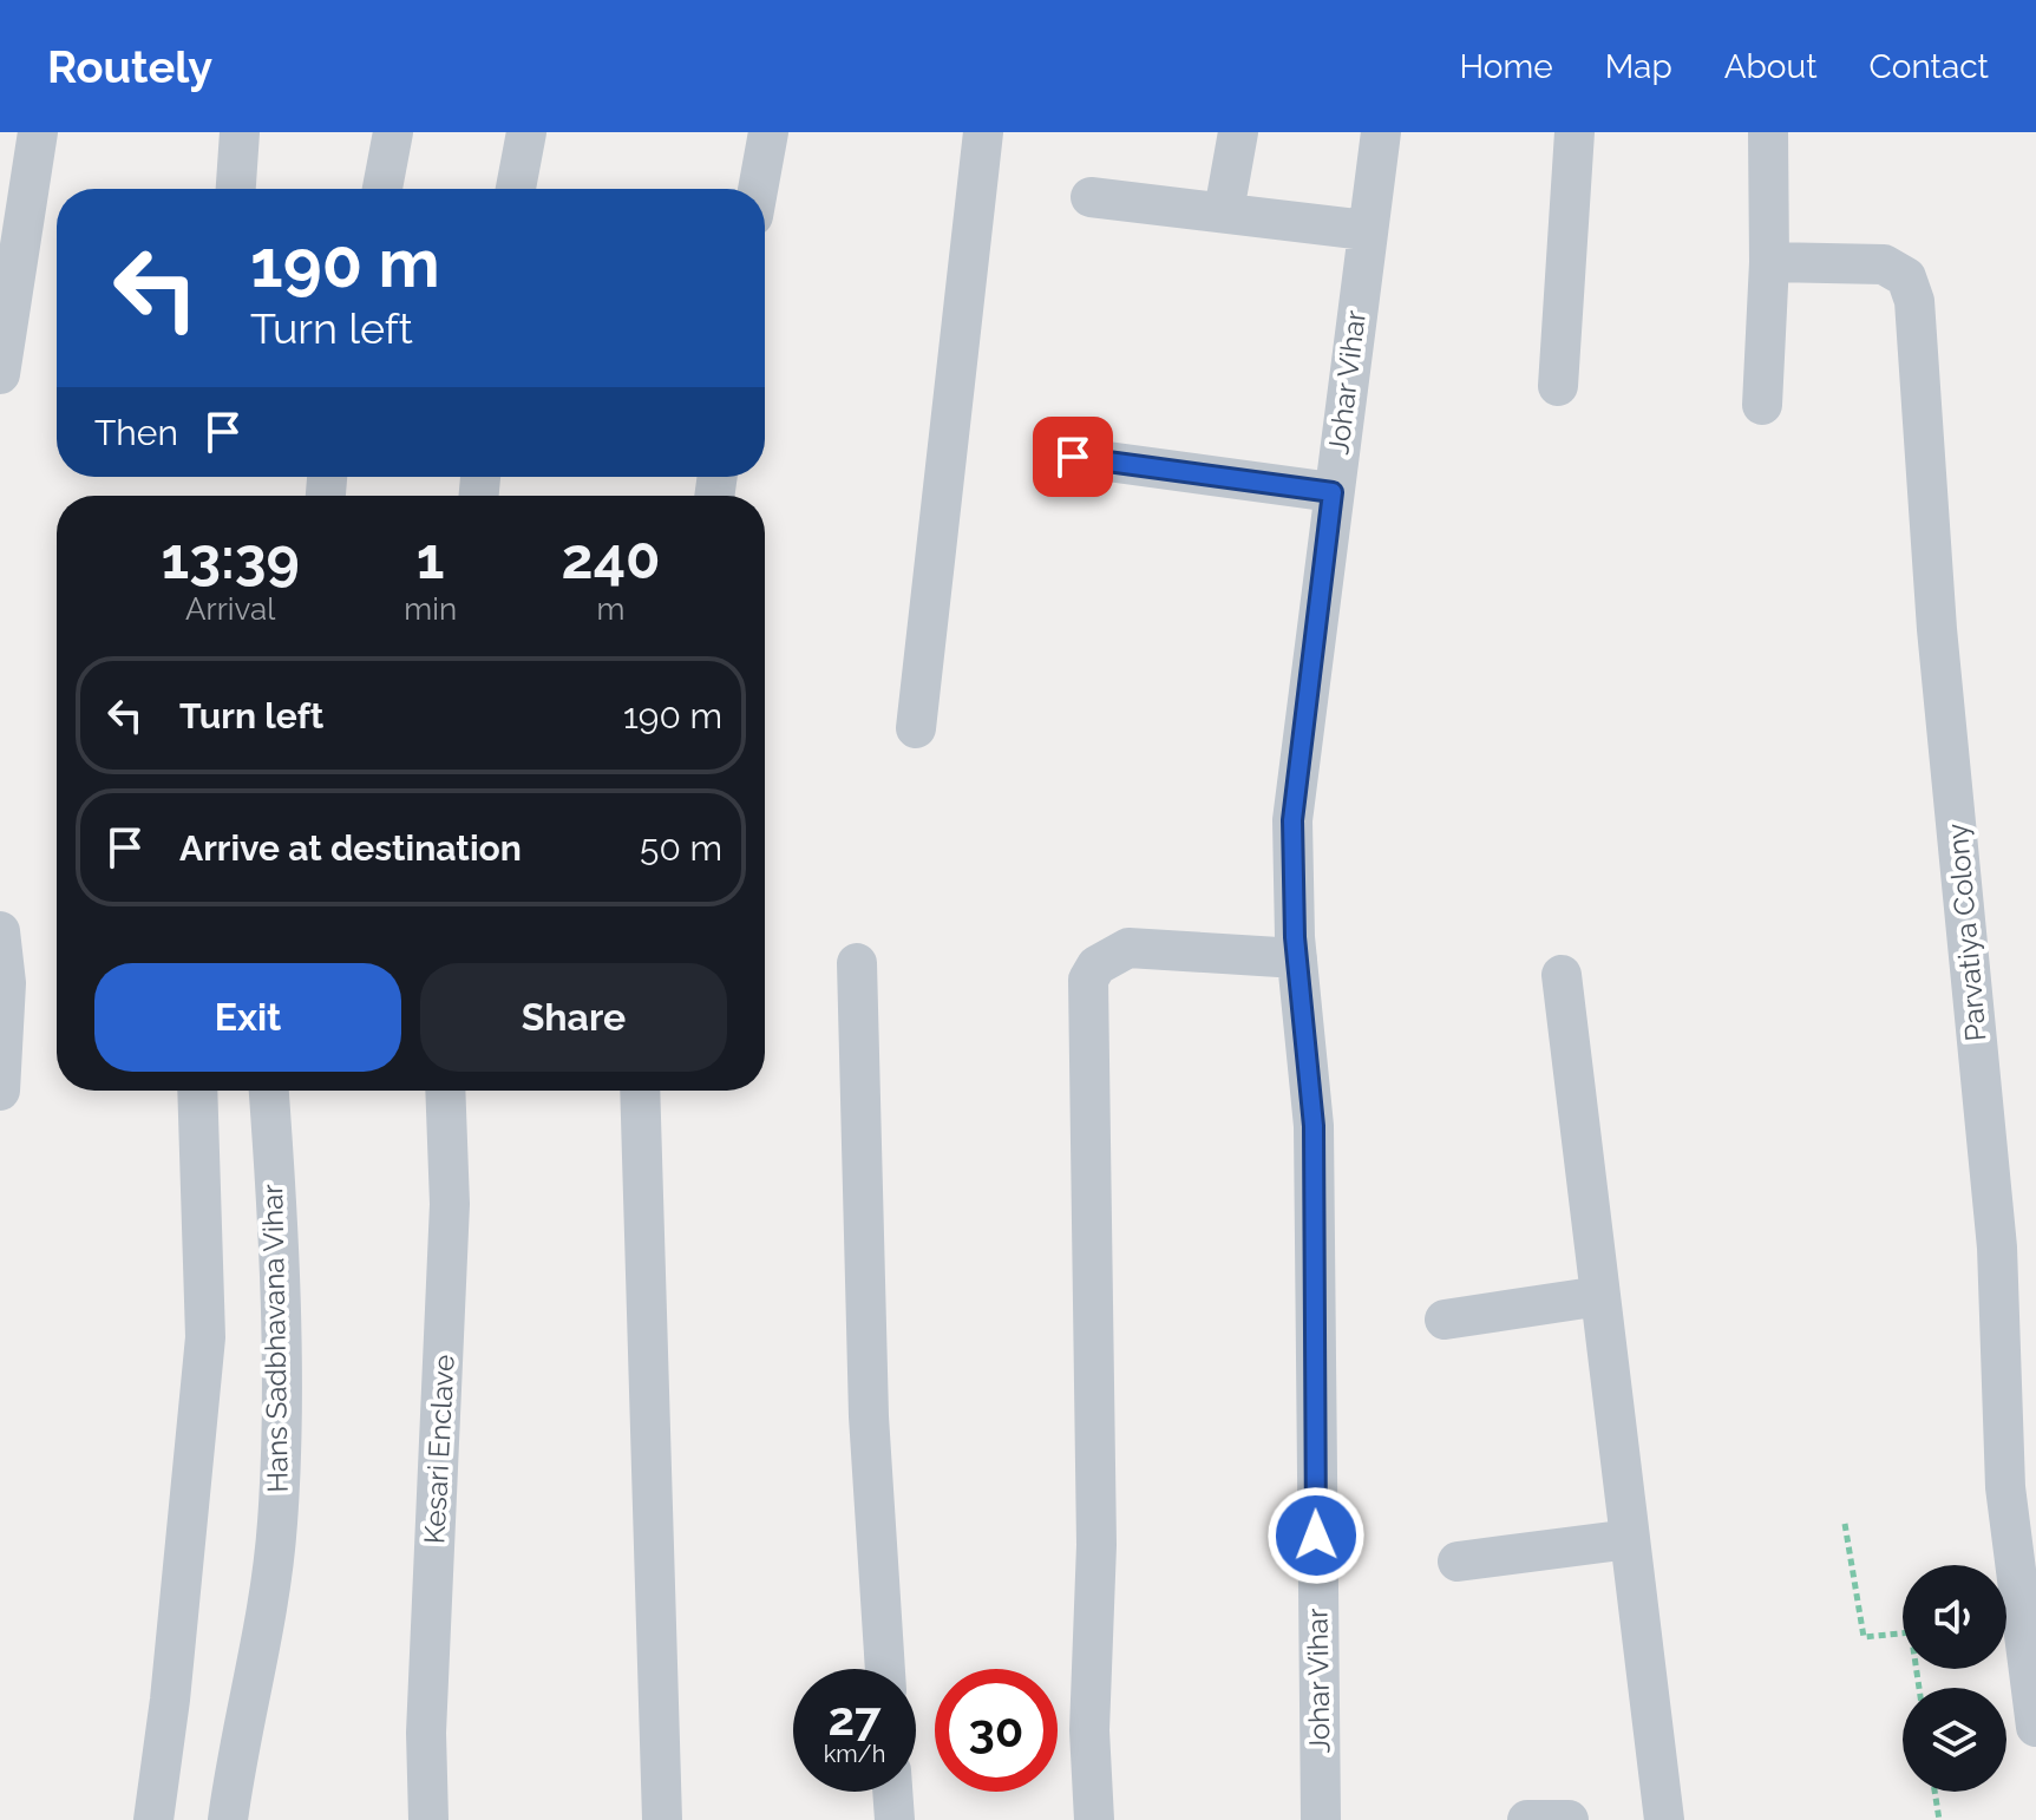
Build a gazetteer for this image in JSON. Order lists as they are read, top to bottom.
{
  "streets": {
    "street": [
      "Johar Vihar",
      "Parvatiya Colony",
      "Hans Sadbhavana Vihar",
      "Kesari Enclave"
    ]
  },
  "page": {
    "header": "Routely",
    "nav": [
      "Home",
      "Map",
      "About",
      "Contact"
    ],
    "turn": ["190 m", "Turn left"],
    "then": "Then",
    "eta": [
      "13:39",
      "Arrival",
      "1",
      "min",
      "240",
      "m"
    ],
    "list": [
      {
        "name": "Turn left",
        "value": "190 m"
      },
      {
        "name": "Arrive at destination",
        "value": "50 m"
      }
    ],
    "buttons": ["Exit", "Share"],
    "speed": "27 km/h",
    "limit": "30"
  }
}
